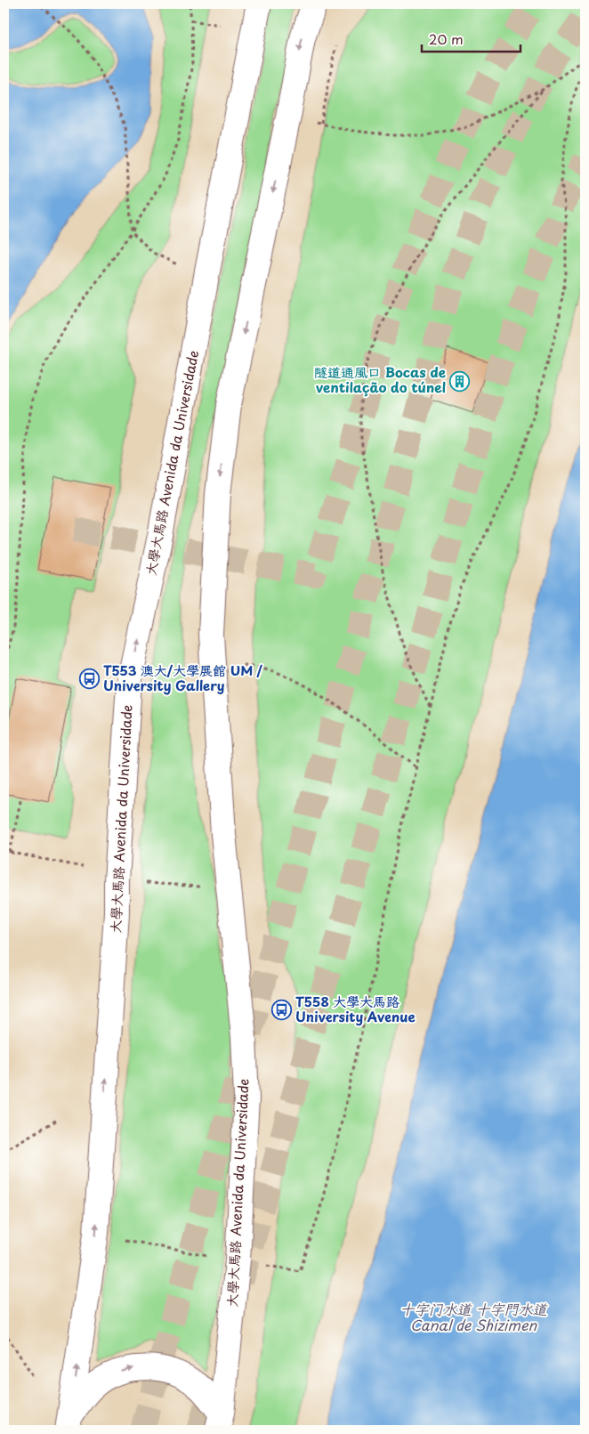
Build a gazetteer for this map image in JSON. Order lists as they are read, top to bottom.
{
  "streets": {
    "main road": ["大學大馬路 Avenida da Universidade"]
  },
  "water": ["十字门水道 十字門水道 Canal de Shizimen"],
  "places": {
    "building": ["隧道通風口 Bocas de ventilação do túnel"],
    "bus stop": ["T553 澳大/大學展館 UM / University Gallery", "T558 大學大馬路 University Avenue"]
  },
  "scale_bar": "20 m"
}
